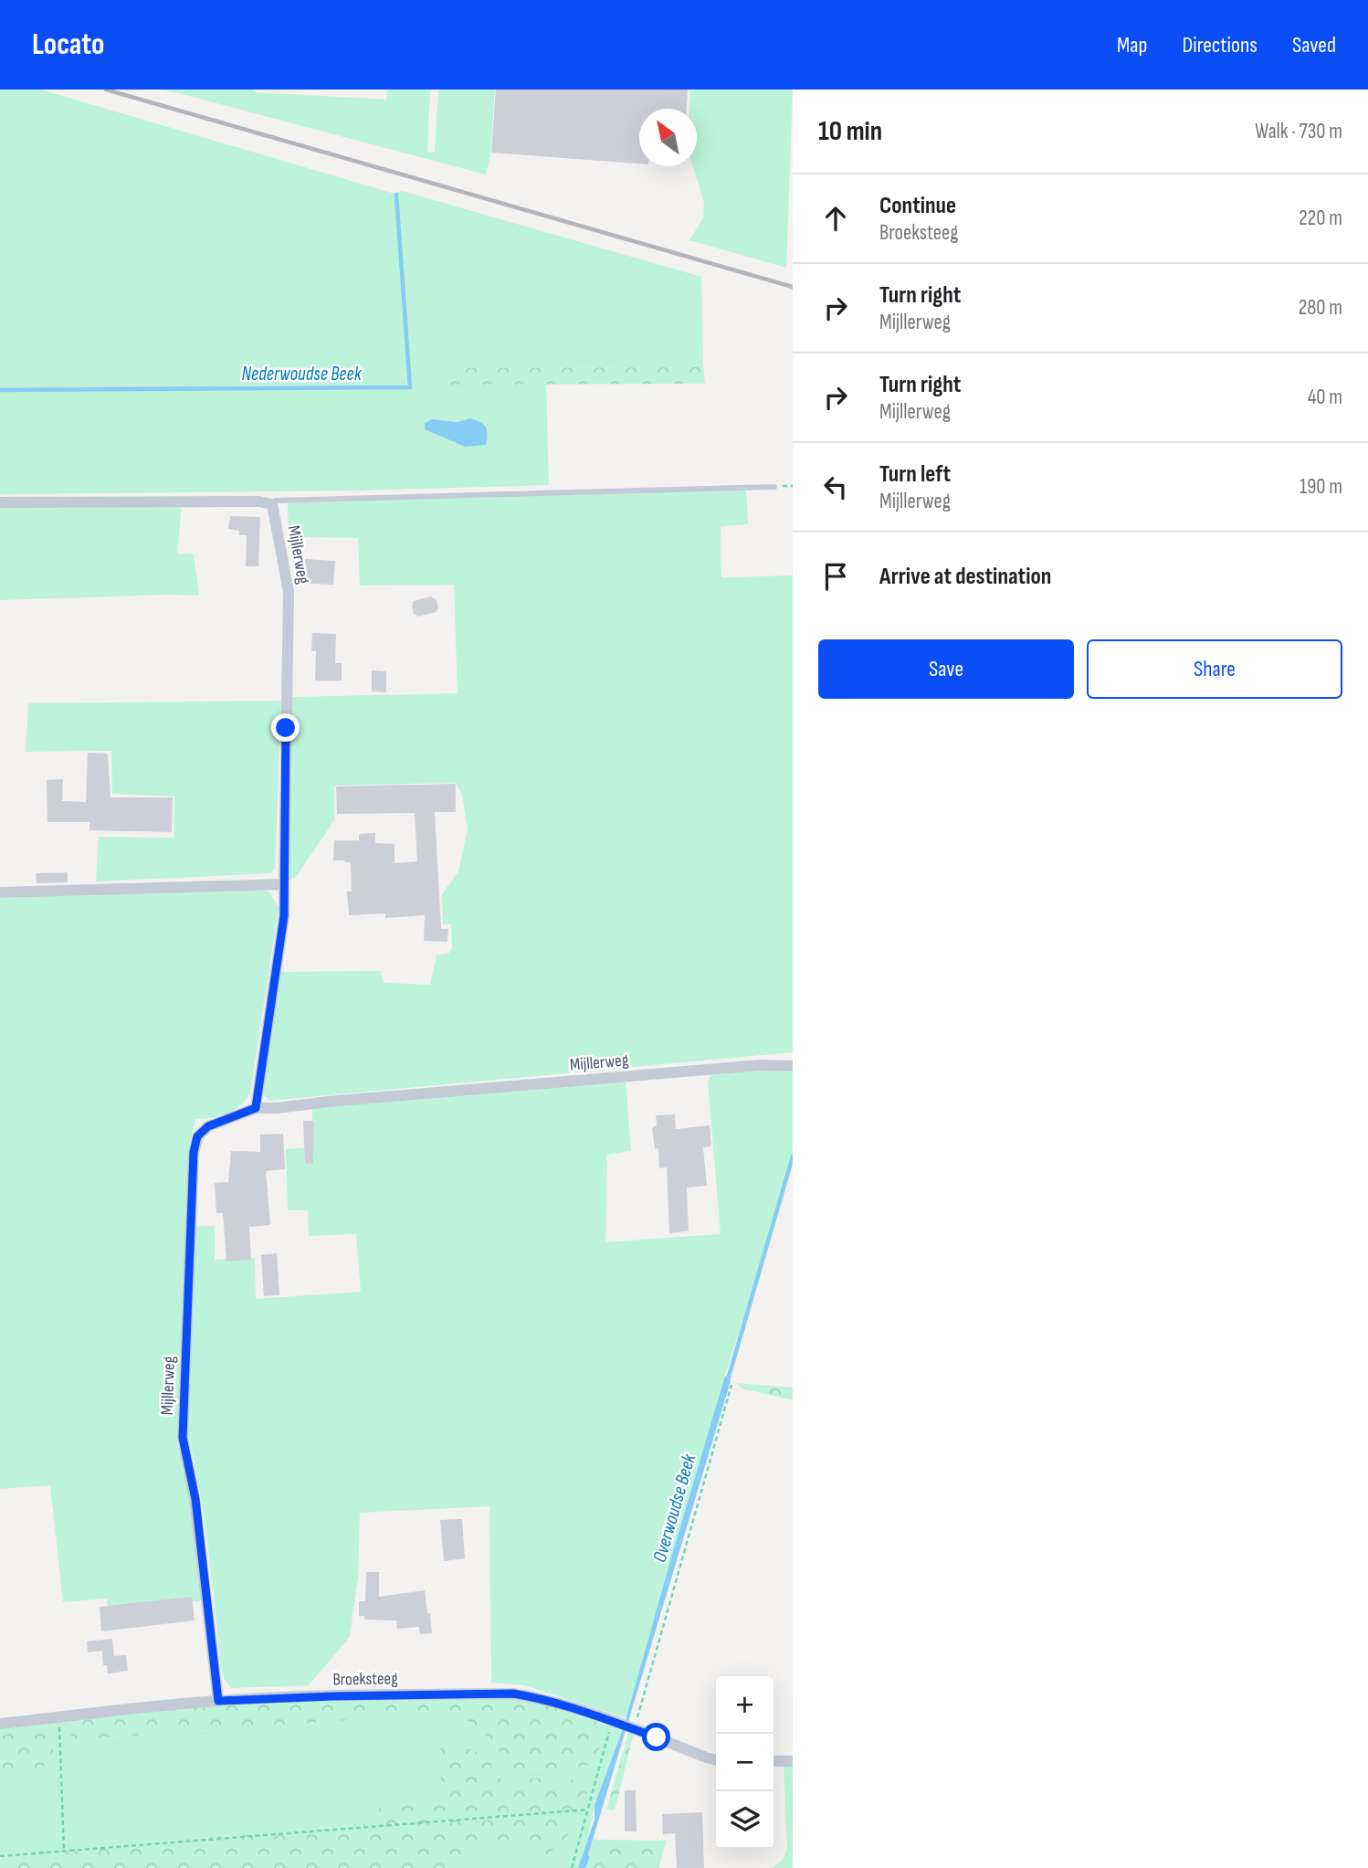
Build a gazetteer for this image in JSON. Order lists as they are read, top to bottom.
{
  "streets": {
    "street": ["Mijllerweg", "Broeksteeg"]
  },
  "crossings": [
    ["Mijllerweg", "Broeksteeg"]
  ],
  "water": ["Nederwoudse Beek", "Overwoudse Beek"],
  "north": "top left",
  "page": {
    "header": "Locato",
    "nav": ["Map", "Directions", "Saved"],
    "heading": ["10 min", "Walk · 730 m"],
    "list": [
      ["Continue", "Broeksteeg", "220 m"],
      ["Turn right", "Mijllerweg", "280 m"],
      ["Turn right", "Mijllerweg", "40 m"],
      ["Turn left", "Mijllerweg", "190 m"],
      "Arrive at destination"
    ],
    "buttons": ["Save", "Share"],
    "map_buttons": ["+", "−"]
  }
}
